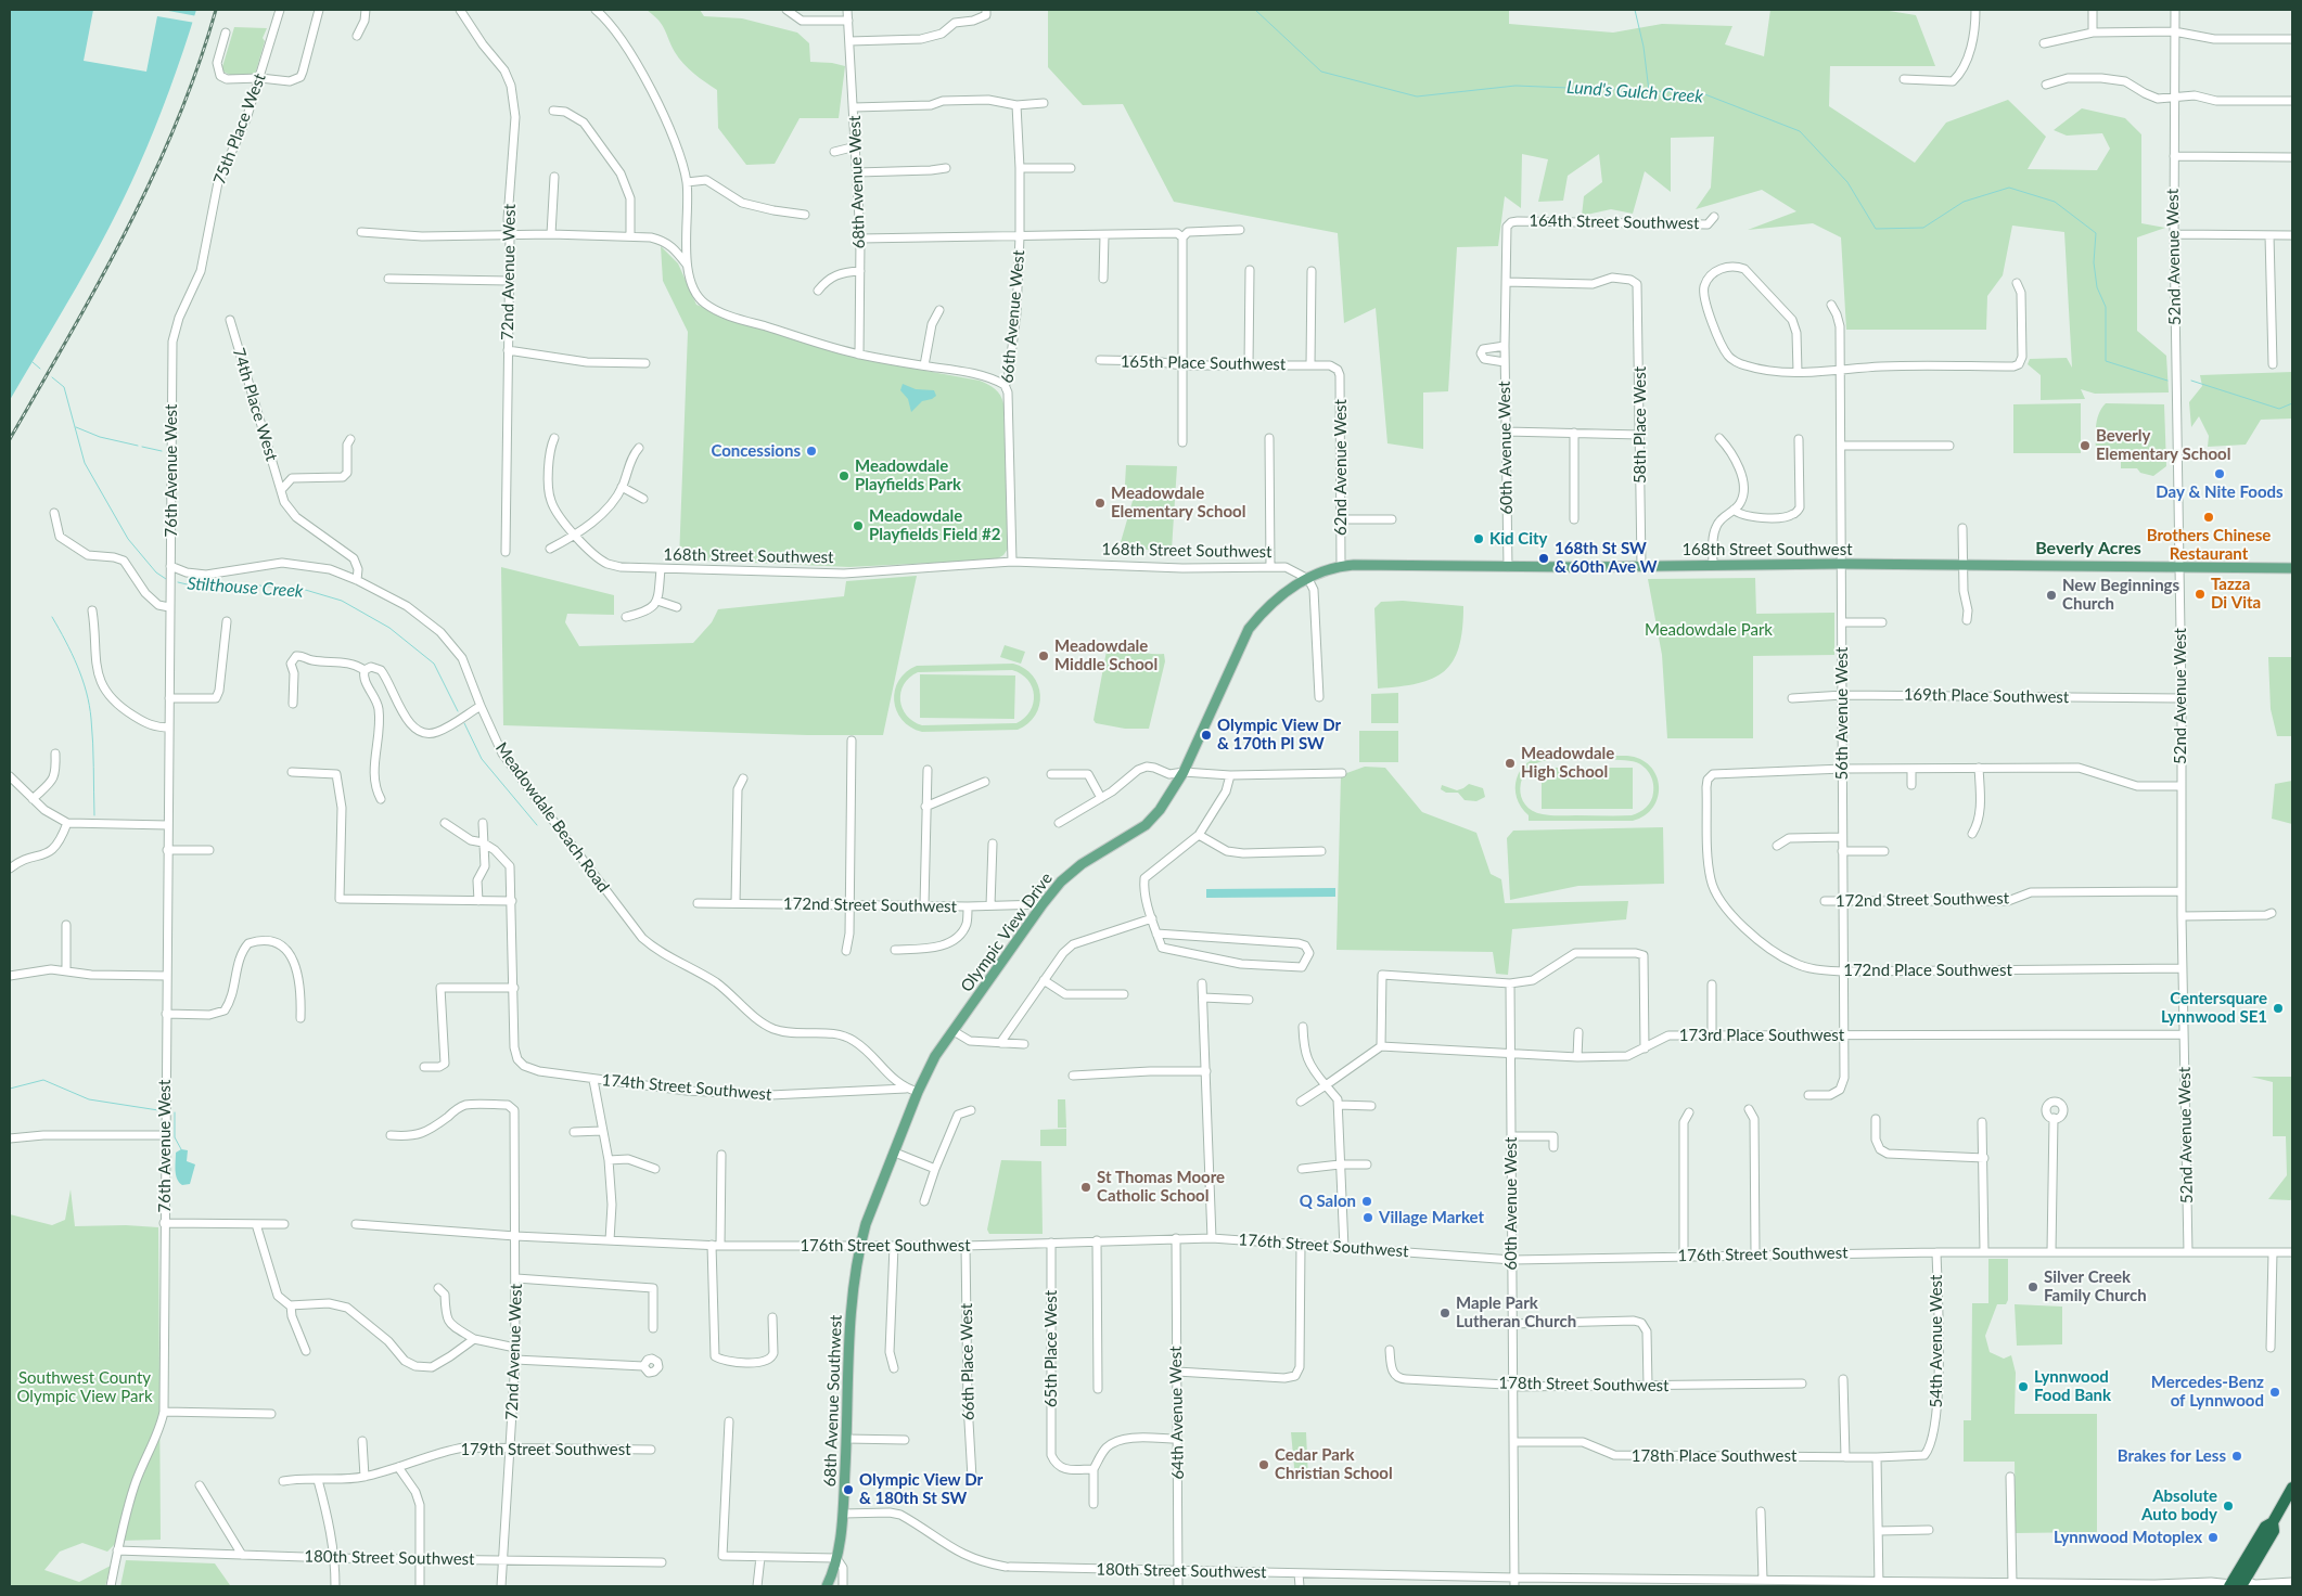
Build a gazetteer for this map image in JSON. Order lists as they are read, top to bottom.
{
  "streets": {
    "main road": ["168th Street Southwest", "Olympic View Drive", "68th Avenue Southwest"],
    "street": [
      "75th Place West",
      "68th Avenue West",
      "164th Street Southwest",
      "52nd Avenue West",
      "72nd Avenue West",
      "66th Avenue West",
      "165th Place Southwest",
      "74th Place West",
      "58th Place West",
      "60th Avenue West",
      "62nd Avenue West",
      "76th Avenue West",
      "169th Place Southwest",
      "56th Avenue West",
      "Meadowdale Beach Road",
      "172nd Street Southwest",
      "172nd Place Southwest",
      "173rd Place Southwest",
      "174th Street Southwest",
      "176th Street Southwest",
      "54th Avenue West",
      "65th Place West",
      "66th Place West",
      "178th Street Southwest",
      "64th Avenue West",
      "179th Street Southwest",
      "178th Place Southwest",
      "180th Street Southwest"
    ]
  },
  "crossings": [
    ["75th Place West", "76th Avenue West"],
    ["164th Street Southwest", "60th Avenue West"],
    ["52nd Avenue West", "168th Street Southwest"],
    ["52nd Avenue West", "169th Place Southwest"],
    ["52nd Avenue West", "172nd Street Southwest"],
    ["52nd Avenue West", "172nd Place Southwest"],
    ["52nd Avenue West", "173rd Place Southwest"],
    ["52nd Avenue West", "176th Street Southwest"],
    ["72nd Avenue West", "176th Street Southwest"],
    ["72nd Avenue West", "179th Street Southwest"],
    ["72nd Avenue West", "180th Street Southwest"],
    ["66th Avenue West", "168th Street Southwest"],
    ["165th Place Southwest", "62nd Avenue West"],
    ["74th Place West", "Meadowdale Beach Road"],
    ["58th Place West", "60th Avenue West"],
    ["58th Place West", "168th Street Southwest"],
    ["60th Avenue West", "168th Street Southwest"],
    ["60th Avenue West", "173rd Place Southwest"],
    ["60th Avenue West", "176th Street Southwest"],
    ["60th Avenue West", "178th Street Southwest"],
    ["60th Avenue West", "178th Place Southwest"],
    ["60th Avenue West", "180th Street Southwest"],
    ["62nd Avenue West", "168th Street Southwest"],
    ["76th Avenue West", "Meadowdale Beach Road"],
    ["76th Avenue West", "180th Street Southwest"],
    ["168th Street Southwest", "56th Avenue West"],
    ["168th Street Southwest", "Olympic View Drive"],
    ["169th Place Southwest", "56th Avenue West"],
    ["56th Avenue West", "172nd Street Southwest"],
    ["56th Avenue West", "172nd Place Southwest"],
    ["56th Avenue West", "173rd Place Southwest"],
    ["Meadowdale Beach Road", "Olympic View Drive"],
    ["Meadowdale Beach Road", "174th Street Southwest"],
    ["172nd Street Southwest", "Olympic View Drive"],
    ["Olympic View Drive", "176th Street Southwest"],
    ["Olympic View Drive", "68th Avenue Southwest"],
    ["176th Street Southwest", "54th Avenue West"],
    ["176th Street Southwest", "65th Place West"],
    ["176th Street Southwest", "66th Place West"],
    ["176th Street Southwest", "68th Avenue Southwest"],
    ["176th Street Southwest", "64th Avenue West"],
    ["54th Avenue West", "178th Place Southwest"],
    ["68th Avenue Southwest", "180th Street Southwest"],
    ["64th Avenue West", "180th Street Southwest"]
  ],
  "districts": ["Beverly Acres"],
  "water": ["Lund's Gulch Creek", "Stilthouse Creek"],
  "parks": ["Meadowdale Park", "Southwest County Olympic View Park"],
  "places": [
    "Beverly Elementary School",
    "Concessions",
    "Day & Nite Foods",
    "Meadowdale Playfields Park",
    "Meadowdale Elementary School",
    "Brothers Chinese Restaurant",
    "Meadowdale Playfields Field #2",
    "Kid City",
    "168th St SW & 60th Ave W",
    "Tazza Di Vita",
    "New Beginnings Church",
    "Meadowdale Middle School",
    "Olympic View Dr & 170th Pl SW",
    "Meadowdale High School",
    "Centersquare Lynnwood SE1",
    "St Thomas Moore Catholic School",
    "Q Salon",
    "Village Market",
    "Silver Creek Family Church",
    "Maple Park Lutheran Church",
    "Lynnwood Food Bank",
    "Mercedes-Benz of Lynnwood",
    "Brakes for Less",
    "Cedar Park Christian School",
    "Olympic View Dr & 180th St SW",
    "Absolute Auto body",
    "Lynnwood Motoplex"
  ]
}
